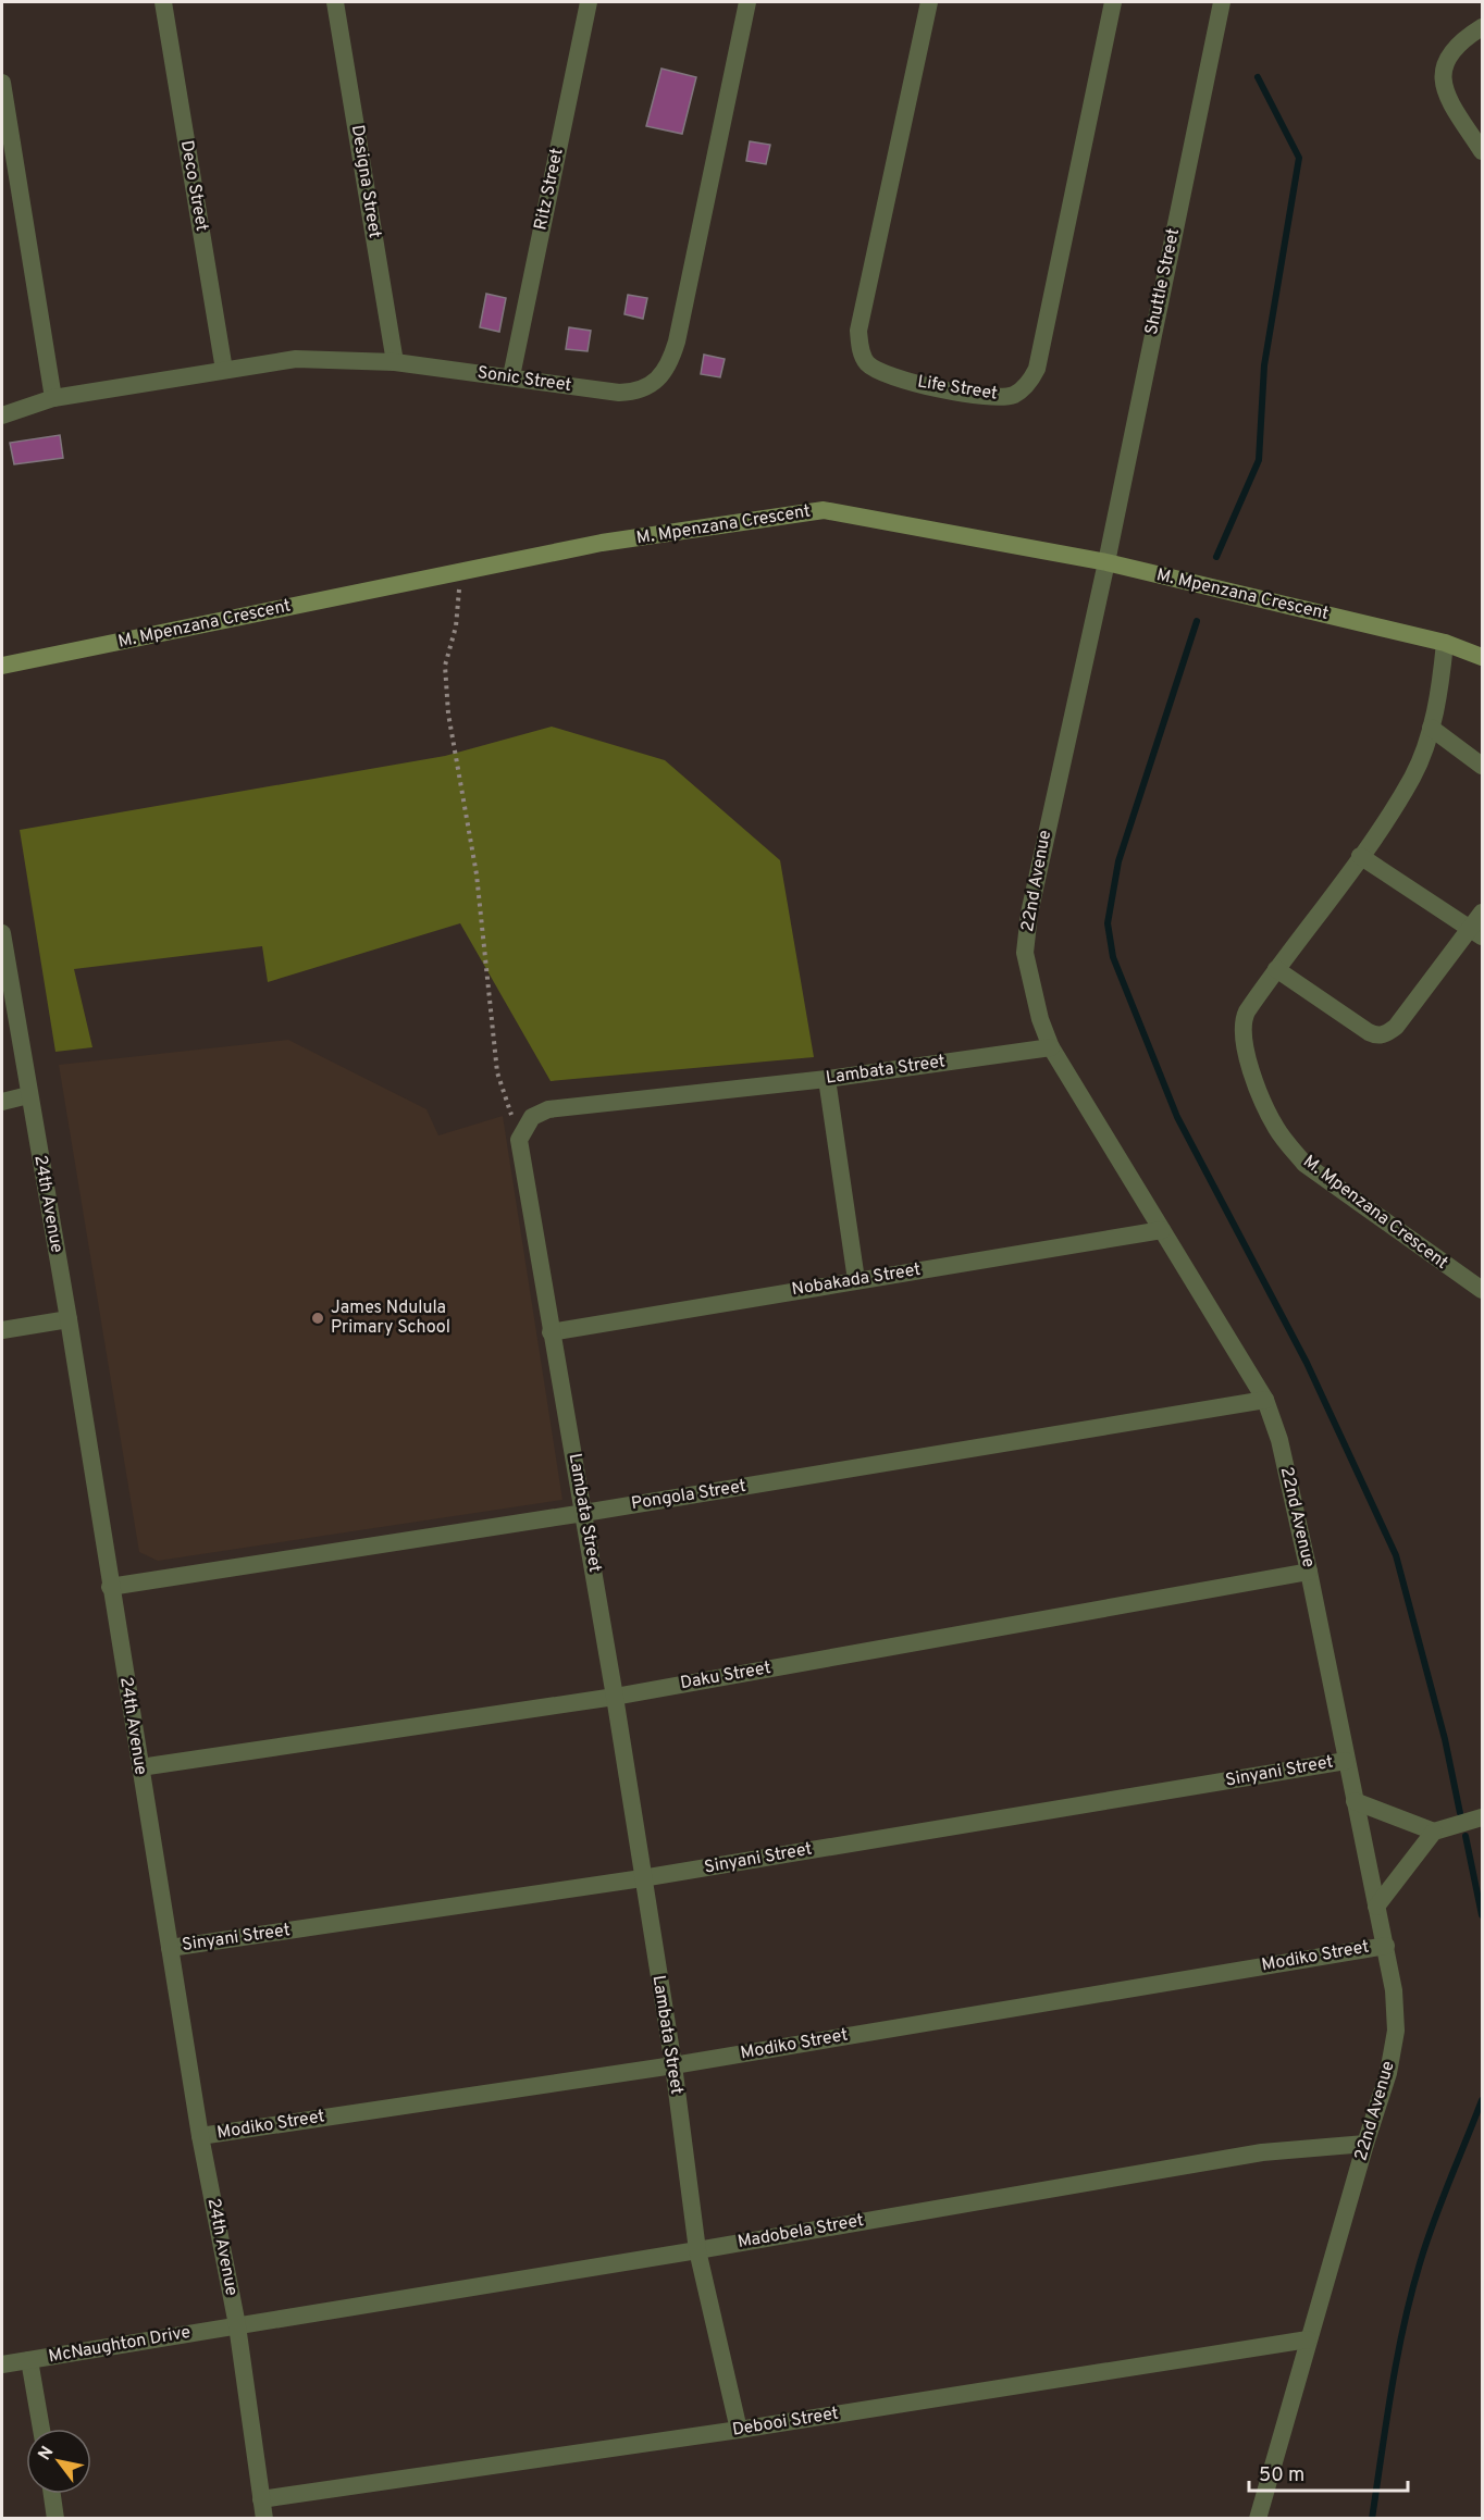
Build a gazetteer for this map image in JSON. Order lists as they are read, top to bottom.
{
  "streets": {
    "main road": ["M. Mpenzana Crescent"],
    "street": [
      "Designa Street",
      "Deco Street",
      "Ritz Street",
      "Shuttle Street",
      "Sonic Street",
      "Life Street",
      "22nd Avenue",
      "Lambata Street",
      "24th Avenue",
      "Nobakada Street",
      "Pongola Street",
      "Daku Street",
      "Sinyani Street",
      "Modiko Street",
      "Madobela Street",
      "McNaughton Drive",
      "Debooi Street"
    ]
  },
  "crossings": [
    ["Designa Street", "Sonic Street"],
    ["Deco Street", "Sonic Street"],
    ["Ritz Street", "Sonic Street"],
    ["Shuttle Street", "M. Mpenzana Crescent"],
    ["Shuttle Street", "22nd Avenue"],
    ["M. Mpenzana Crescent", "22nd Avenue"],
    ["22nd Avenue", "Lambata Street"],
    ["22nd Avenue", "Nobakada Street"],
    ["22nd Avenue", "Pongola Street"],
    ["22nd Avenue", "Daku Street"],
    ["22nd Avenue", "Sinyani Street"],
    ["22nd Avenue", "Modiko Street"],
    ["22nd Avenue", "Madobela Street"],
    ["22nd Avenue", "Debooi Street"],
    ["Lambata Street", "Nobakada Street"],
    ["Lambata Street", "Pongola Street"],
    ["Lambata Street", "Daku Street"],
    ["Lambata Street", "Sinyani Street"],
    ["Lambata Street", "Modiko Street"],
    ["Lambata Street", "Madobela Street"],
    ["Lambata Street", "Debooi Street"],
    ["24th Avenue", "Pongola Street"],
    ["24th Avenue", "Daku Street"],
    ["24th Avenue", "Sinyani Street"],
    ["24th Avenue", "Modiko Street"],
    ["24th Avenue", "Madobela Street"],
    ["24th Avenue", "McNaughton Drive"],
    ["24th Avenue", "Debooi Street"],
    ["Madobela Street", "McNaughton Drive"]
  ],
  "places": ["James Ndulula Primary School"],
  "scale_bar": "50 m",
  "north": "top left"
}
